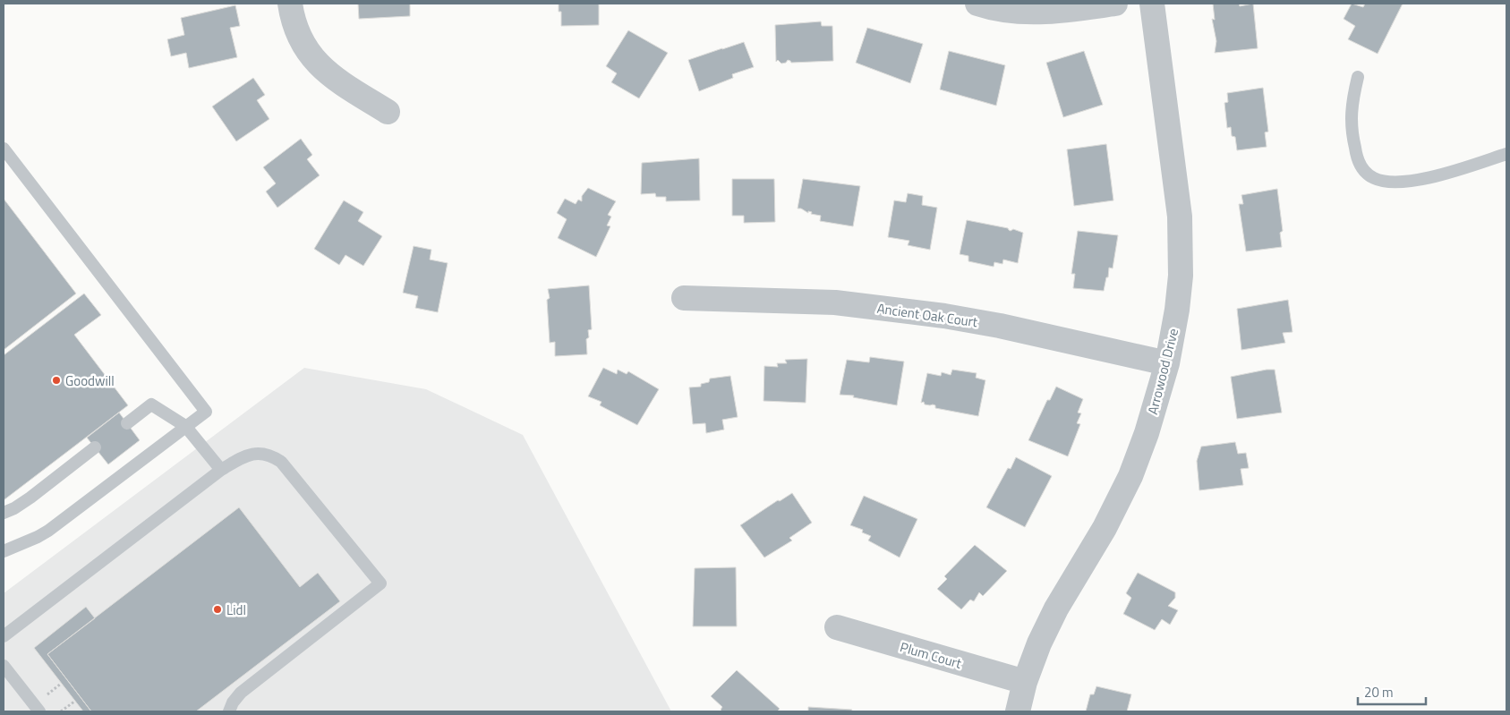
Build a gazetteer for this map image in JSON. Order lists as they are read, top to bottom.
{
  "streets": {
    "street": ["Ancient Oak Court", "Arrowood Drive", "Plum Court"]
  },
  "crossings": [
    ["Ancient Oak Court", "Arrowood Drive"],
    ["Arrowood Drive", "Plum Court"]
  ],
  "places": ["Goodwill", "Lidl"],
  "scale_bar": "20 m"
}
